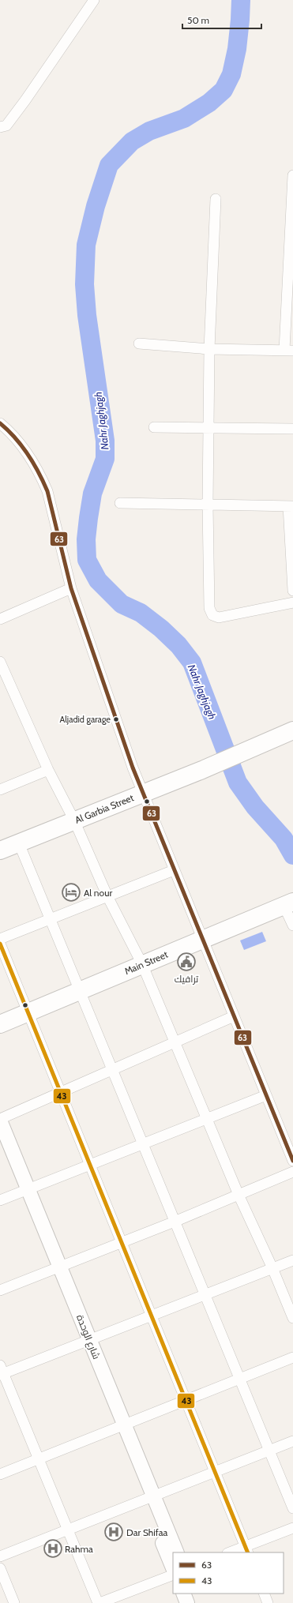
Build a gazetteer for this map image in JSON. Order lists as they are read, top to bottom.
{
  "streets": {
    "highway": ["Al Garbia Street", "Main Street"],
    "street": ["شارع الوحدة"]
  },
  "water": ["Nahr Jaghjagh"],
  "places": {
    "other": ["Aljadid garage"],
    "hotel": ["Al nour"],
    "public building": ["ترافيك"],
    "hospital": ["Dar Shifaa", "Rahma"]
  },
  "lines": ["transit line 63", "transit line 43"],
  "legend": ["63", "43"],
  "scale_bar": "50 m"
}
